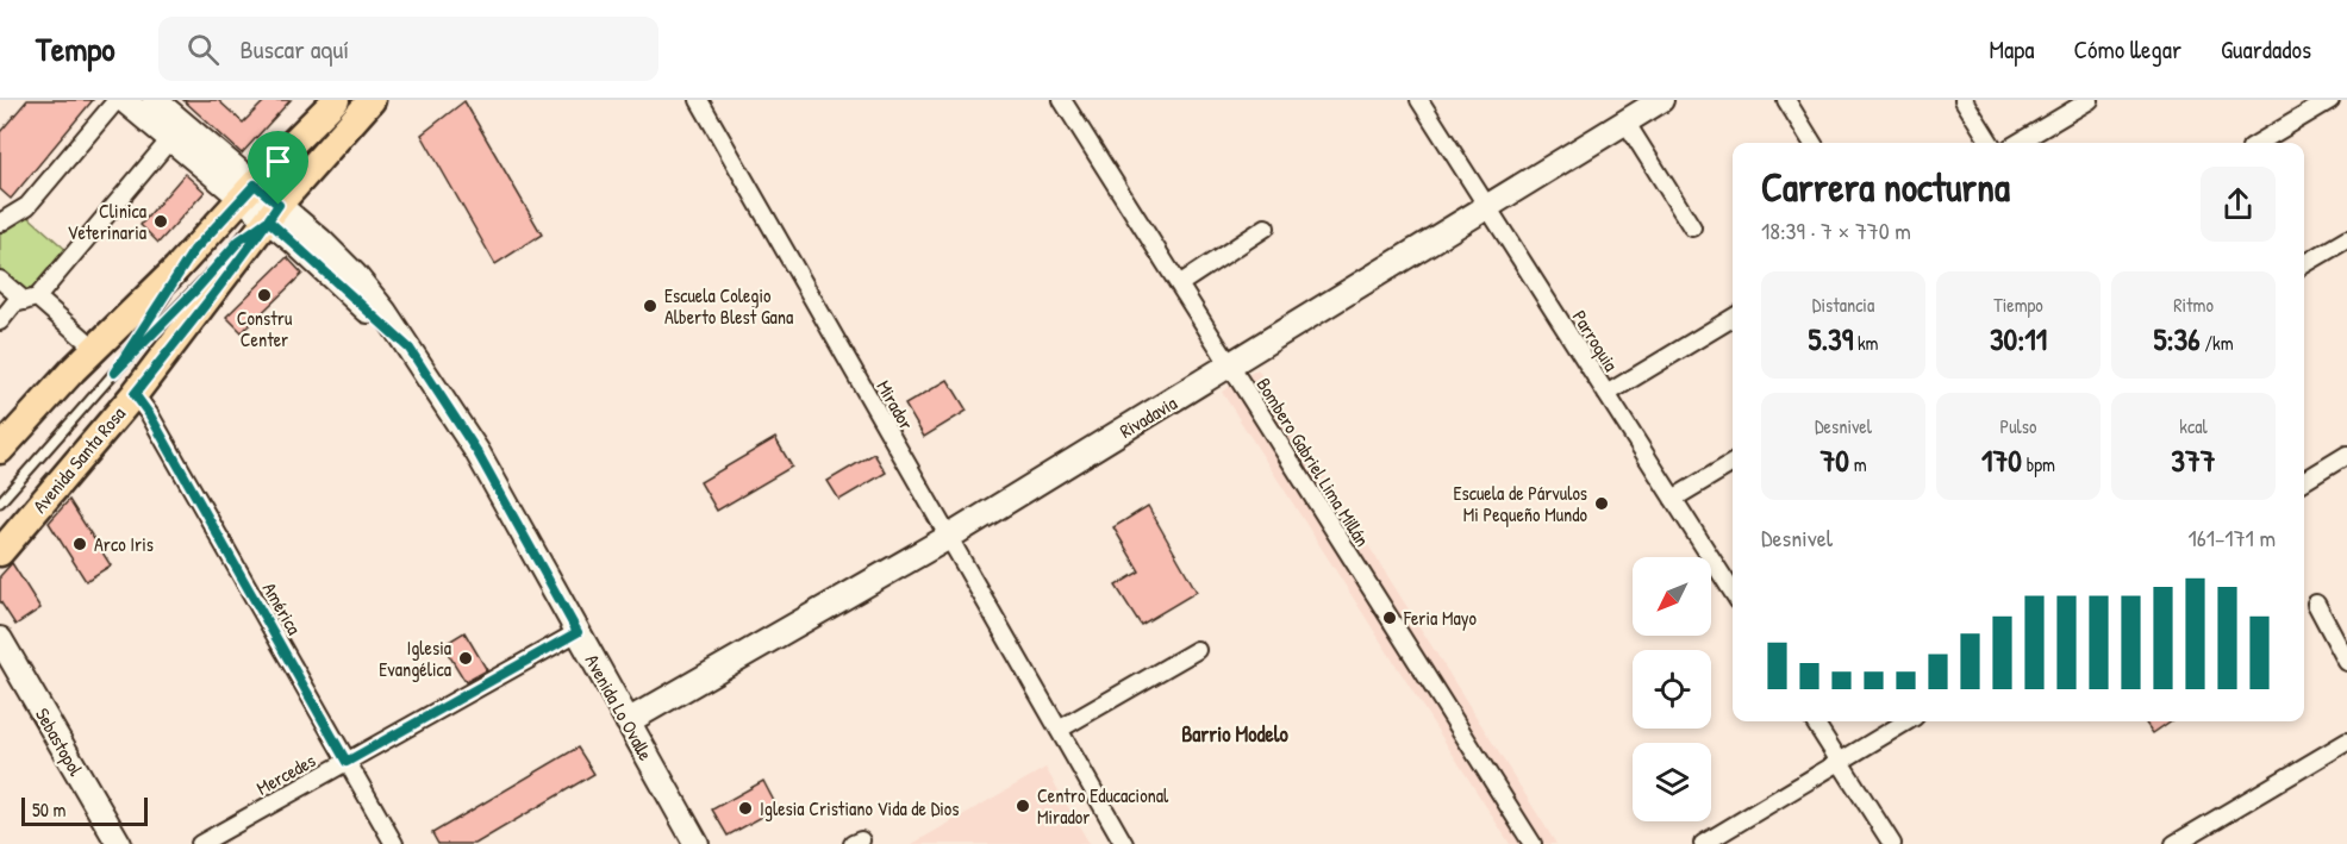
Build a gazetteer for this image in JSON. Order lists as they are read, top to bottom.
{
  "streets": {
    "main road": ["Avenida Santa Rosa"],
    "street": [
      "Parroquia",
      "Mirador",
      "Rivadavia",
      "Bombero Gabriel Lima Millán",
      "América",
      "Avenida Lo Ovalle",
      "Sebastopol",
      "Mercedes"
    ]
  },
  "crossings": [
    ["Parroquia", "Rivadavia"],
    ["Mirador", "Rivadavia"],
    ["Rivadavia", "Bombero Gabriel Lima Millán"],
    ["Rivadavia", "Avenida Lo Ovalle"],
    ["Avenida Santa Rosa", "América"],
    ["Avenida Santa Rosa", "Avenida Lo Ovalle"],
    ["América", "Mercedes"],
    ["Avenida Lo Ovalle", "Mercedes"]
  ],
  "districts": ["Barrio Modelo"],
  "places": [
    "Clinica Veterinaria",
    "Constru Center",
    "Escuela Colegio Alberto Blest Gana",
    "Escuela de Párvulos Mi Pequeño Mundo",
    "Arco Iris",
    "Feria Mayo",
    "Iglesia Evangélica",
    "Centro Educacional Mirador",
    "Iglesia Cristiano Vida de Dios"
  ],
  "scale_bar": "50 m",
  "north": "bottom left",
  "page": {
    "header": "Tempo",
    "search": "Buscar aquí",
    "nav": ["Mapa", "Cómo llegar", "Guardados"],
    "heading": ["Carrera nocturna", "18:39 · 7 × 770 m"],
    "stats": [
      ["Distancia", "5.39 km"],
      ["Tiempo", "30:11"],
      ["Ritmo", "5:36 /km"],
      ["Desnivel", "70 m"],
      ["Pulso", "170 bpm"],
      ["kcal", "377"]
    ],
    "chart": ["Desnivel", "161–171 m"],
    "scale": "50 m"
  }
}
